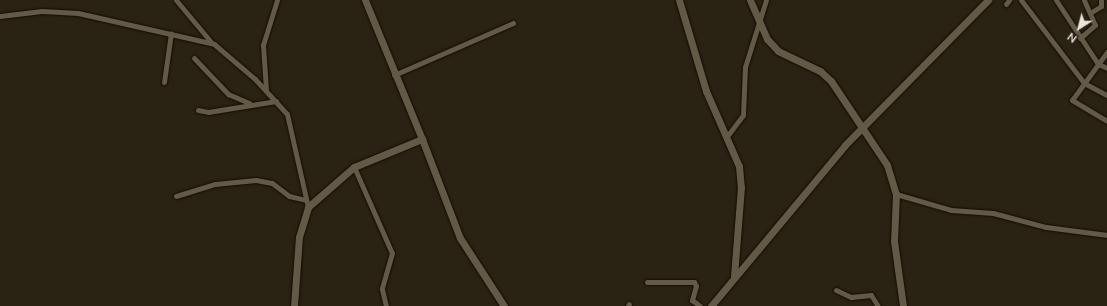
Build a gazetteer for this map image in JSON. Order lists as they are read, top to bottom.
{
  "north": "bottom left"
}
